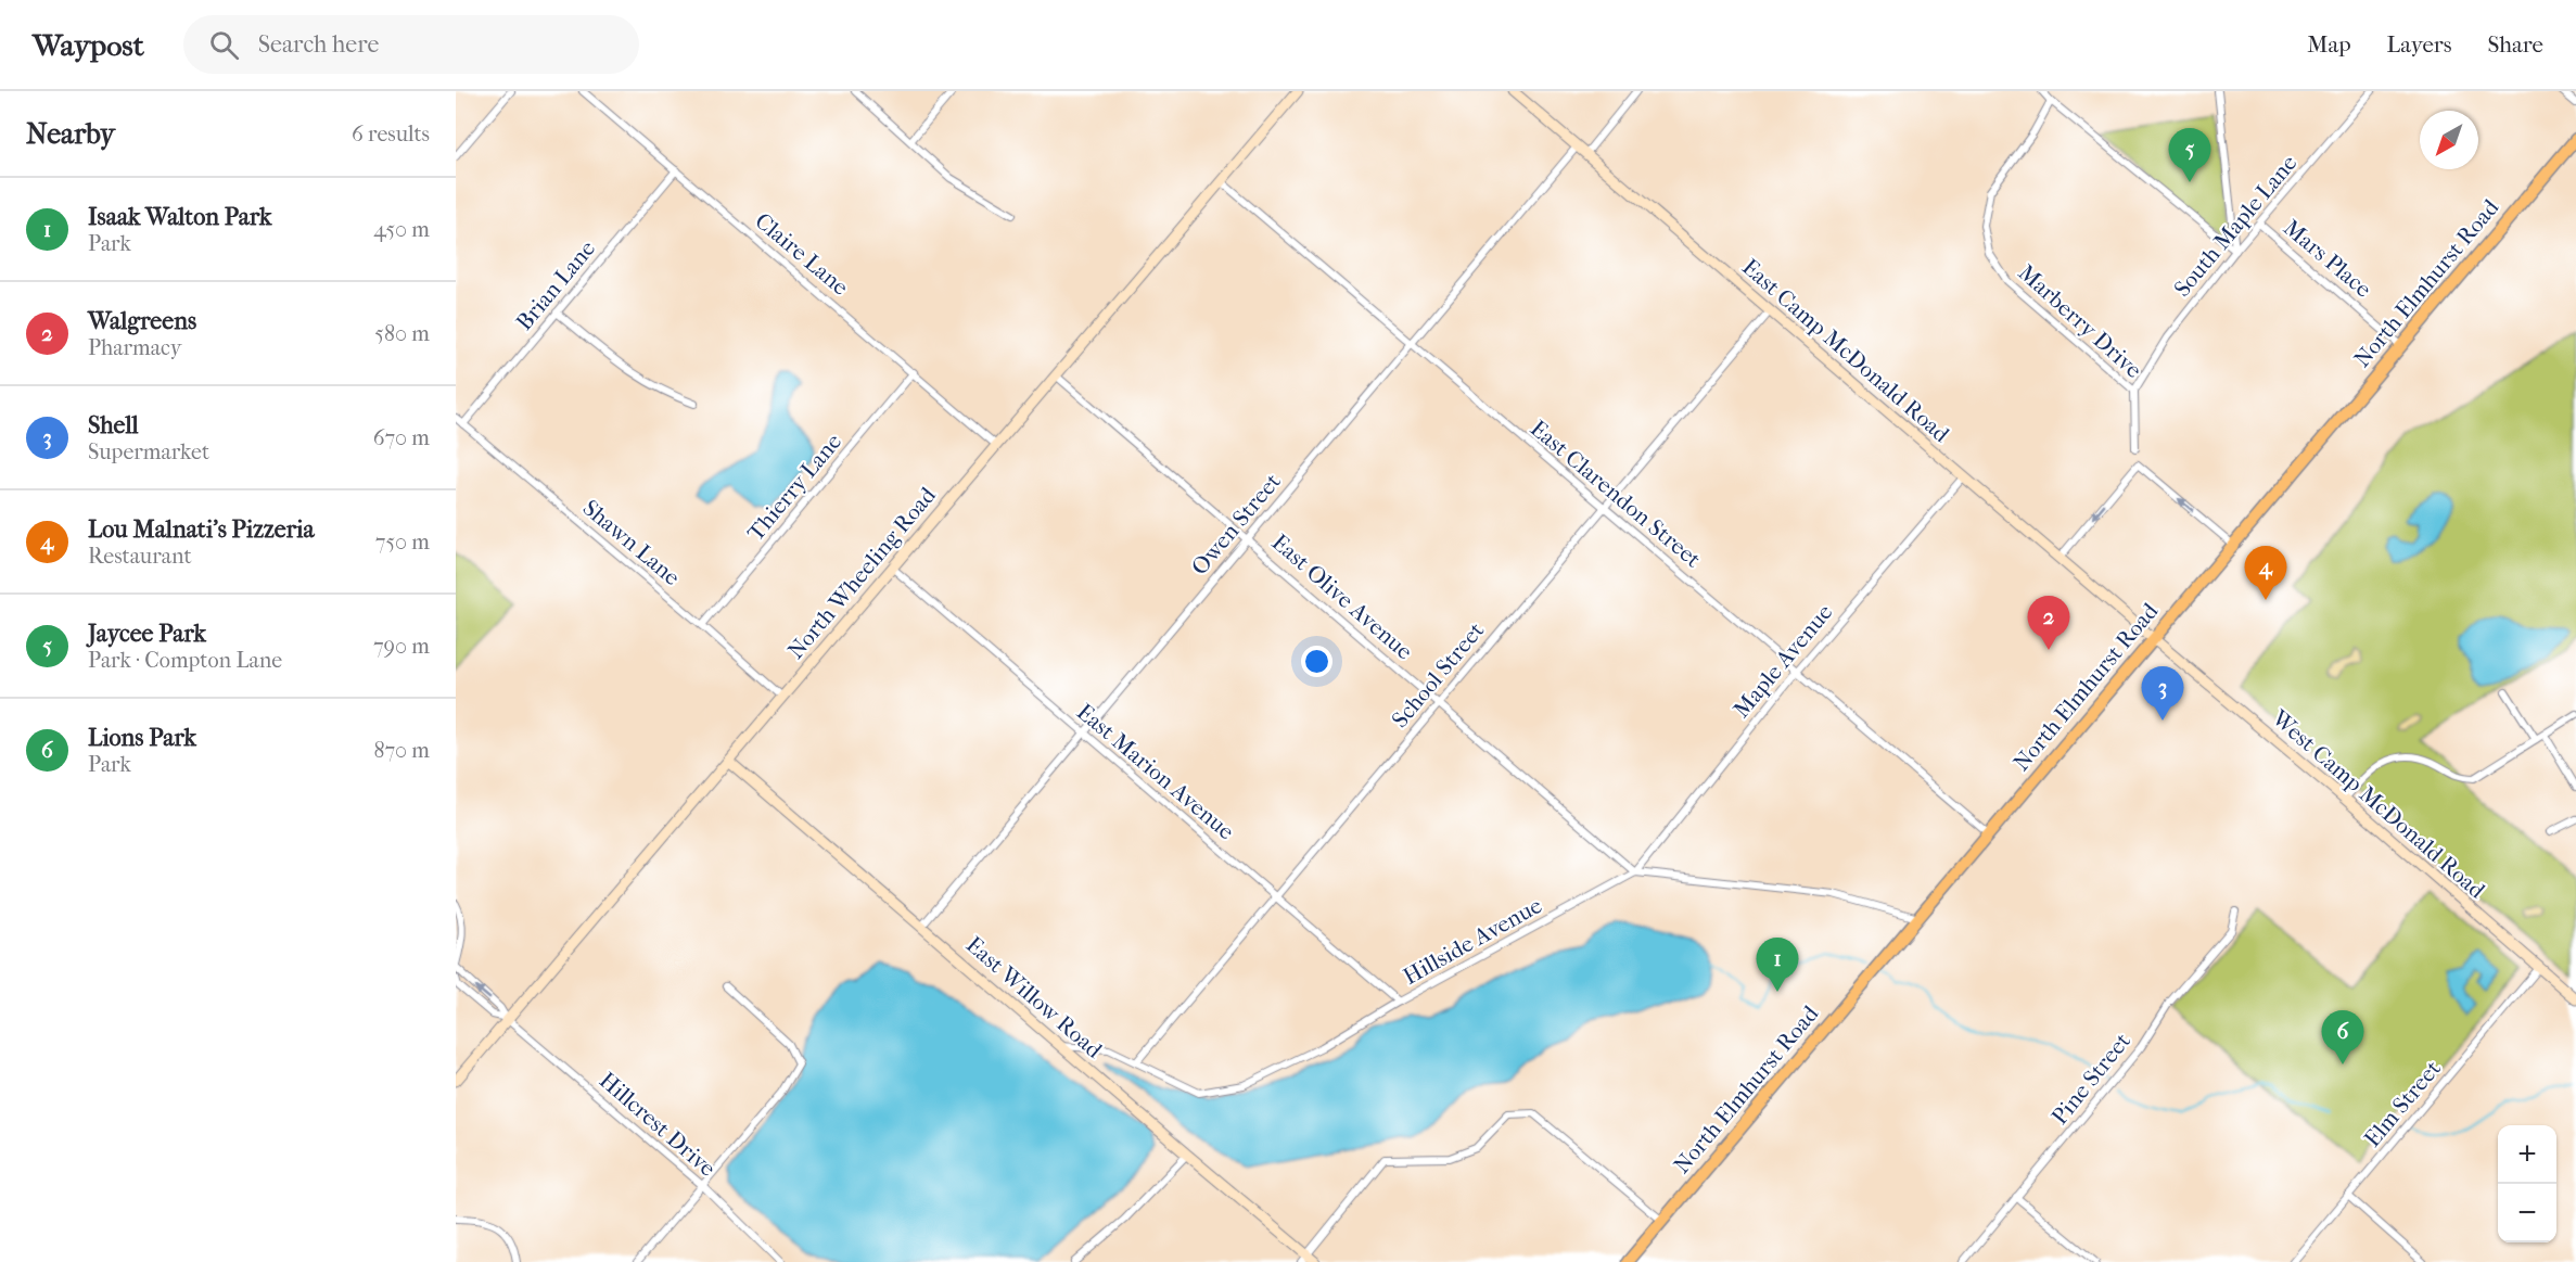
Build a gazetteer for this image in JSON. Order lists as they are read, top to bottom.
{
  "streets": {
    "main road": [
      "North Elmhurst Road",
      "East Camp McDonald Road",
      "North Wheeling Road",
      "West Camp McDonald Road",
      "East Willow Road"
    ],
    "street": [
      "South Maple Lane",
      "Claire Lane",
      "Mars Place",
      "Brian Lane",
      "Marberry Drive",
      "Thierry Lane",
      "East Clarendon Street",
      "Owen Street",
      "Shawn Lane",
      "East Olive Avenue",
      "Maple Avenue",
      "School Street",
      "East Marion Avenue",
      "Hillside Avenue",
      "Pine Street",
      "Elm Street",
      "Hillcrest Drive"
    ]
  },
  "crossings": [
    ["South Maple Lane", "Mars Place"],
    ["South Maple Lane", "Marberry Drive"],
    ["Claire Lane", "Brian Lane"],
    ["Claire Lane", "Thierry Lane"],
    ["Claire Lane", "North Wheeling Road"],
    ["Mars Place", "North Elmhurst Road"],
    ["North Elmhurst Road", "East Camp McDonald Road"],
    ["North Elmhurst Road", "East Clarendon Street"],
    ["North Elmhurst Road", "West Camp McDonald Road"],
    ["Brian Lane", "Shawn Lane"],
    ["East Camp McDonald Road", "Owen Street"],
    ["East Camp McDonald Road", "Maple Avenue"],
    ["East Camp McDonald Road", "School Street"],
    ["East Camp McDonald Road", "West Camp McDonald Road"],
    ["Thierry Lane", "Shawn Lane"],
    ["East Clarendon Street", "Owen Street"],
    ["East Clarendon Street", "North Wheeling Road"],
    ["East Clarendon Street", "Maple Avenue"],
    ["East Clarendon Street", "School Street"],
    ["Owen Street", "East Olive Avenue"],
    ["Owen Street", "East Marion Avenue"],
    ["Owen Street", "East Willow Road"],
    ["Shawn Lane", "North Wheeling Road"],
    ["North Wheeling Road", "East Olive Avenue"],
    ["North Wheeling Road", "East Marion Avenue"],
    ["North Wheeling Road", "East Willow Road"],
    ["North Wheeling Road", "Hillcrest Drive"],
    ["East Olive Avenue", "Maple Avenue"],
    ["East Olive Avenue", "School Street"],
    ["East Olive Avenue", "Hillside Avenue"],
    ["Maple Avenue", "Hillside Avenue"],
    ["School Street", "East Marion Avenue"],
    ["School Street", "Hillside Avenue"],
    ["East Marion Avenue", "Hillside Avenue"],
    ["West Camp McDonald Road", "Elm Street"],
    ["Hillside Avenue", "East Willow Road"]
  ],
  "north": "bottom left",
  "page": {
    "header": "Waypost",
    "search": "Search here",
    "nav": ["Map", "Layers", "Share"],
    "heading": ["Nearby", "6 results"],
    "pins": [
      "5",
      "4",
      "2",
      "3",
      "1",
      "6"
    ],
    "list": [
      {
        "mark": "1",
        "name": "Isaak Walton Park",
        "note": "Park",
        "value": "450 m"
      },
      {
        "mark": "2",
        "name": "Walgreens",
        "note": "Pharmacy",
        "value": "580 m"
      },
      {
        "mark": "3",
        "name": "Shell",
        "note": "Supermarket",
        "value": "670 m"
      },
      {
        "mark": "4",
        "name": "Lou Malnati's Pizzeria",
        "note": "Restaurant",
        "value": "750 m"
      },
      {
        "mark": "5",
        "name": "Jaycee Park",
        "note": "Park · Compton Lane",
        "value": "790 m"
      },
      {
        "mark": "6",
        "name": "Lions Park",
        "note": "Park",
        "value": "870 m"
      }
    ],
    "map_buttons": ["+", "−"]
  }
}
